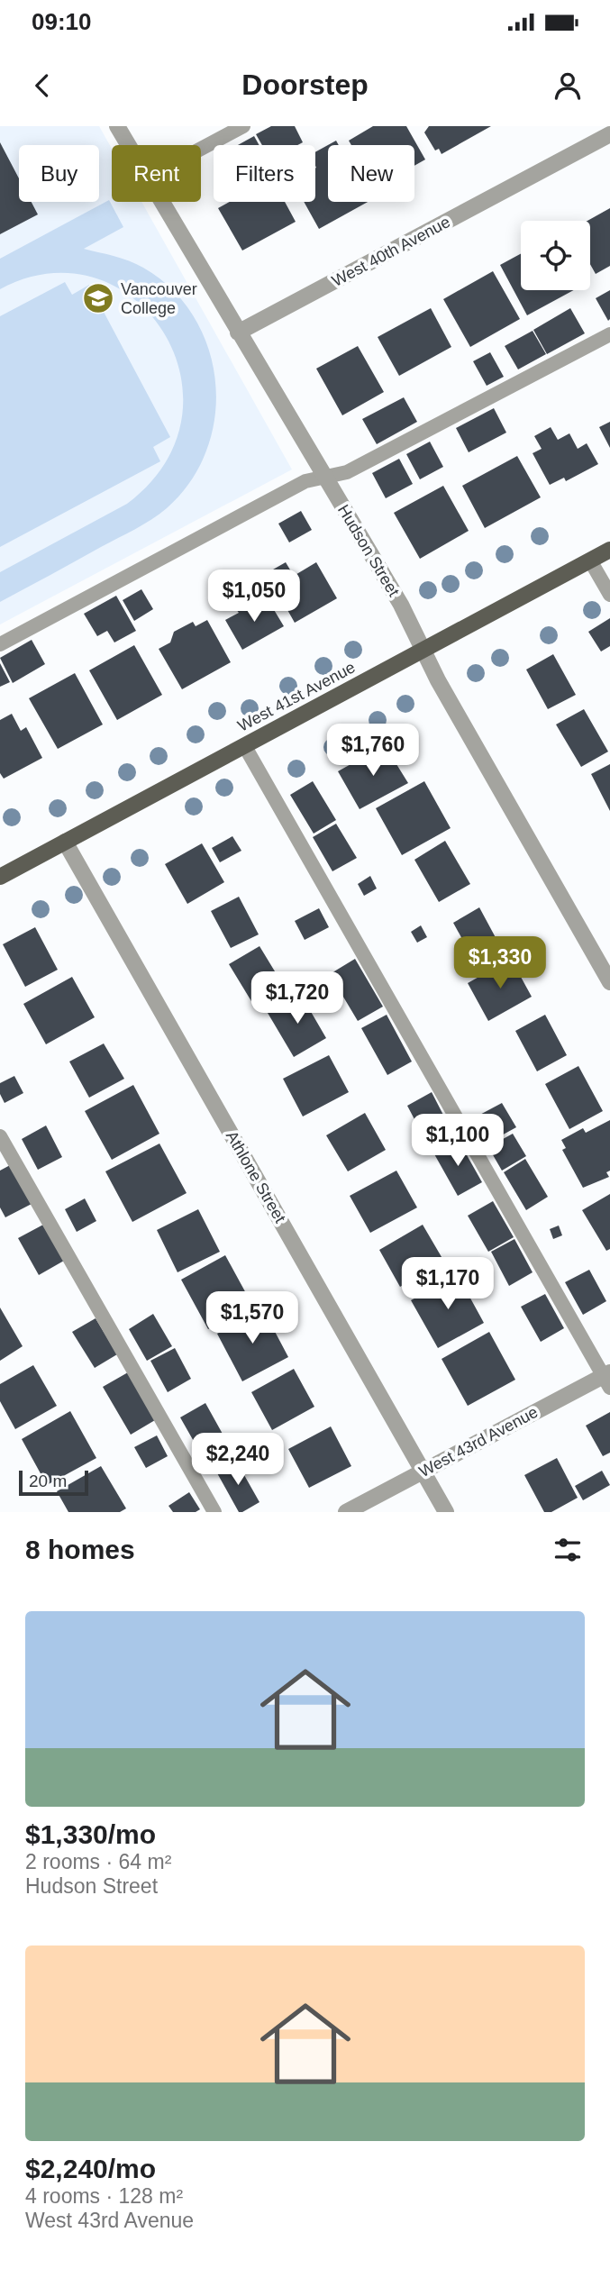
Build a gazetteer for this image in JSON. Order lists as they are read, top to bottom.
{
  "streets": {
    "main road": ["West 41st Avenue"],
    "street": [
      "West 40th Avenue",
      "Hudson Street",
      "Athlone Street",
      "West 43rd Avenue"
    ]
  },
  "crossings": [
    ["West 40th Avenue", "Hudson Street"],
    ["Hudson Street", "West 41st Avenue"],
    ["West 41st Avenue", "Athlone Street"],
    ["Athlone Street", "West 43rd Avenue"]
  ],
  "places": {
    "school or university": ["Vancouver College"]
  },
  "scale_bar": "20 m",
  "page": {
    "status": "09:10",
    "header": "Doorstep",
    "chip": [
      "Buy",
      "Rent",
      "Filters",
      "New"
    ],
    "price": [
      "$1,050",
      "$1,760",
      "$1,330",
      "$1,720",
      "$1,100",
      "$1,170",
      "$1,570",
      "$2,240"
    ],
    "scale": "20 m",
    "heading": "8 homes",
    "list": [
      {
        "name": "$1,330/mo",
        "note": "2 rooms · 64 m² · Hudson Street"
      },
      {
        "name": "$2,240/mo",
        "note": "4 rooms · 128 m² · West 43rd Avenue"
      }
    ]
  }
}
